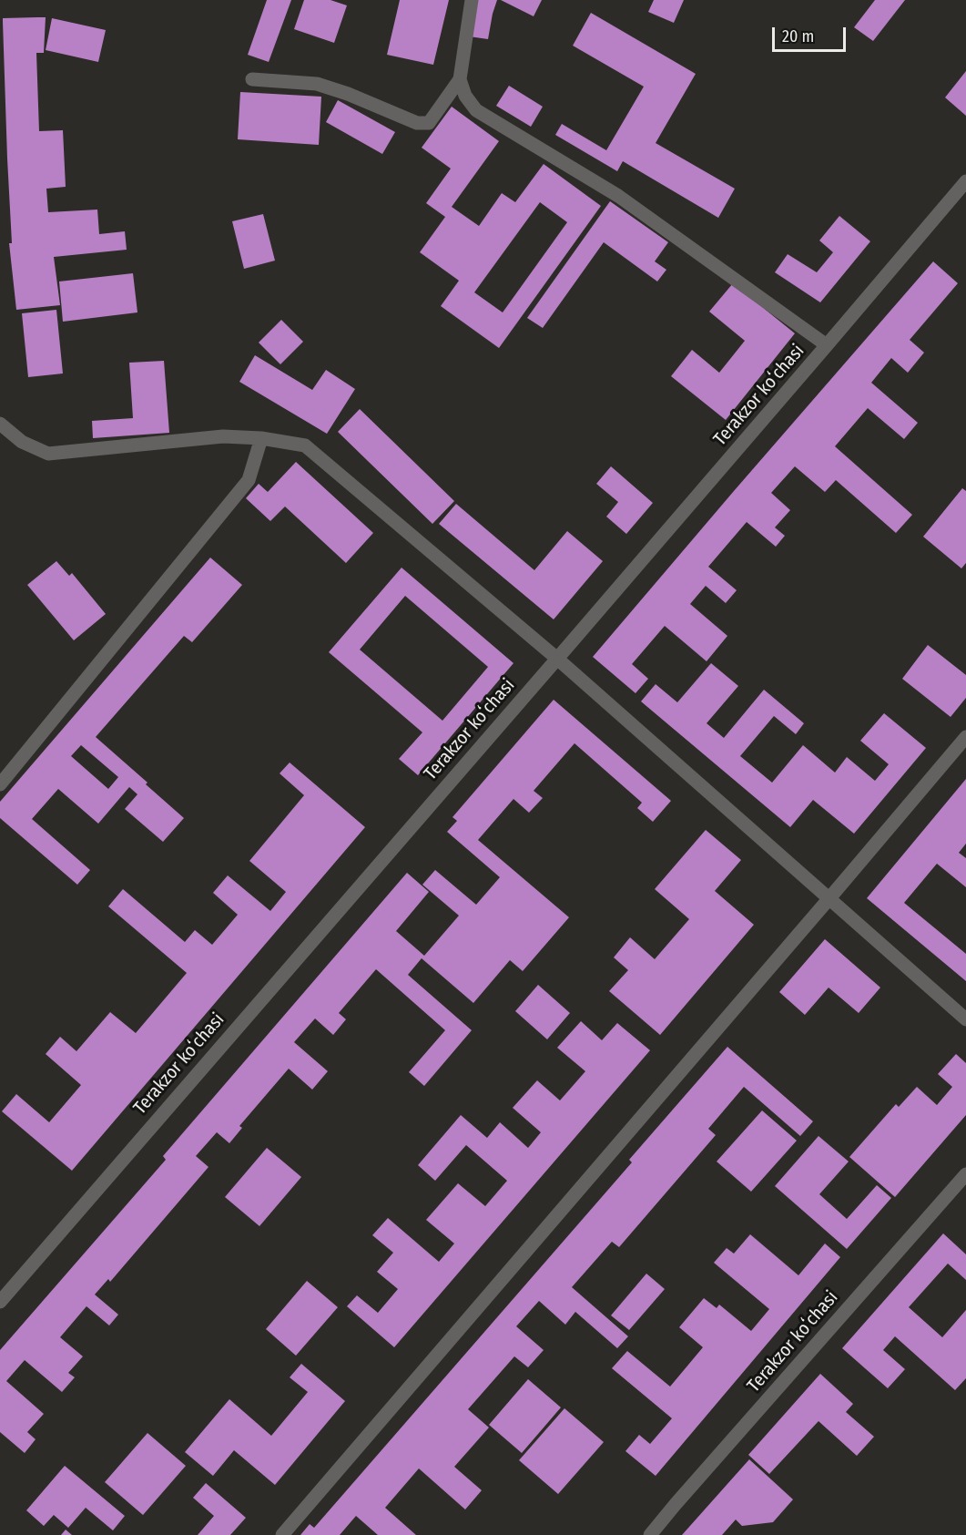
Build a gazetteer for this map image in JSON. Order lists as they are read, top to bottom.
{
  "streets": {
    "street": ["Terakzor koʻchasi"]
  },
  "scale_bar": "20 m"
}
